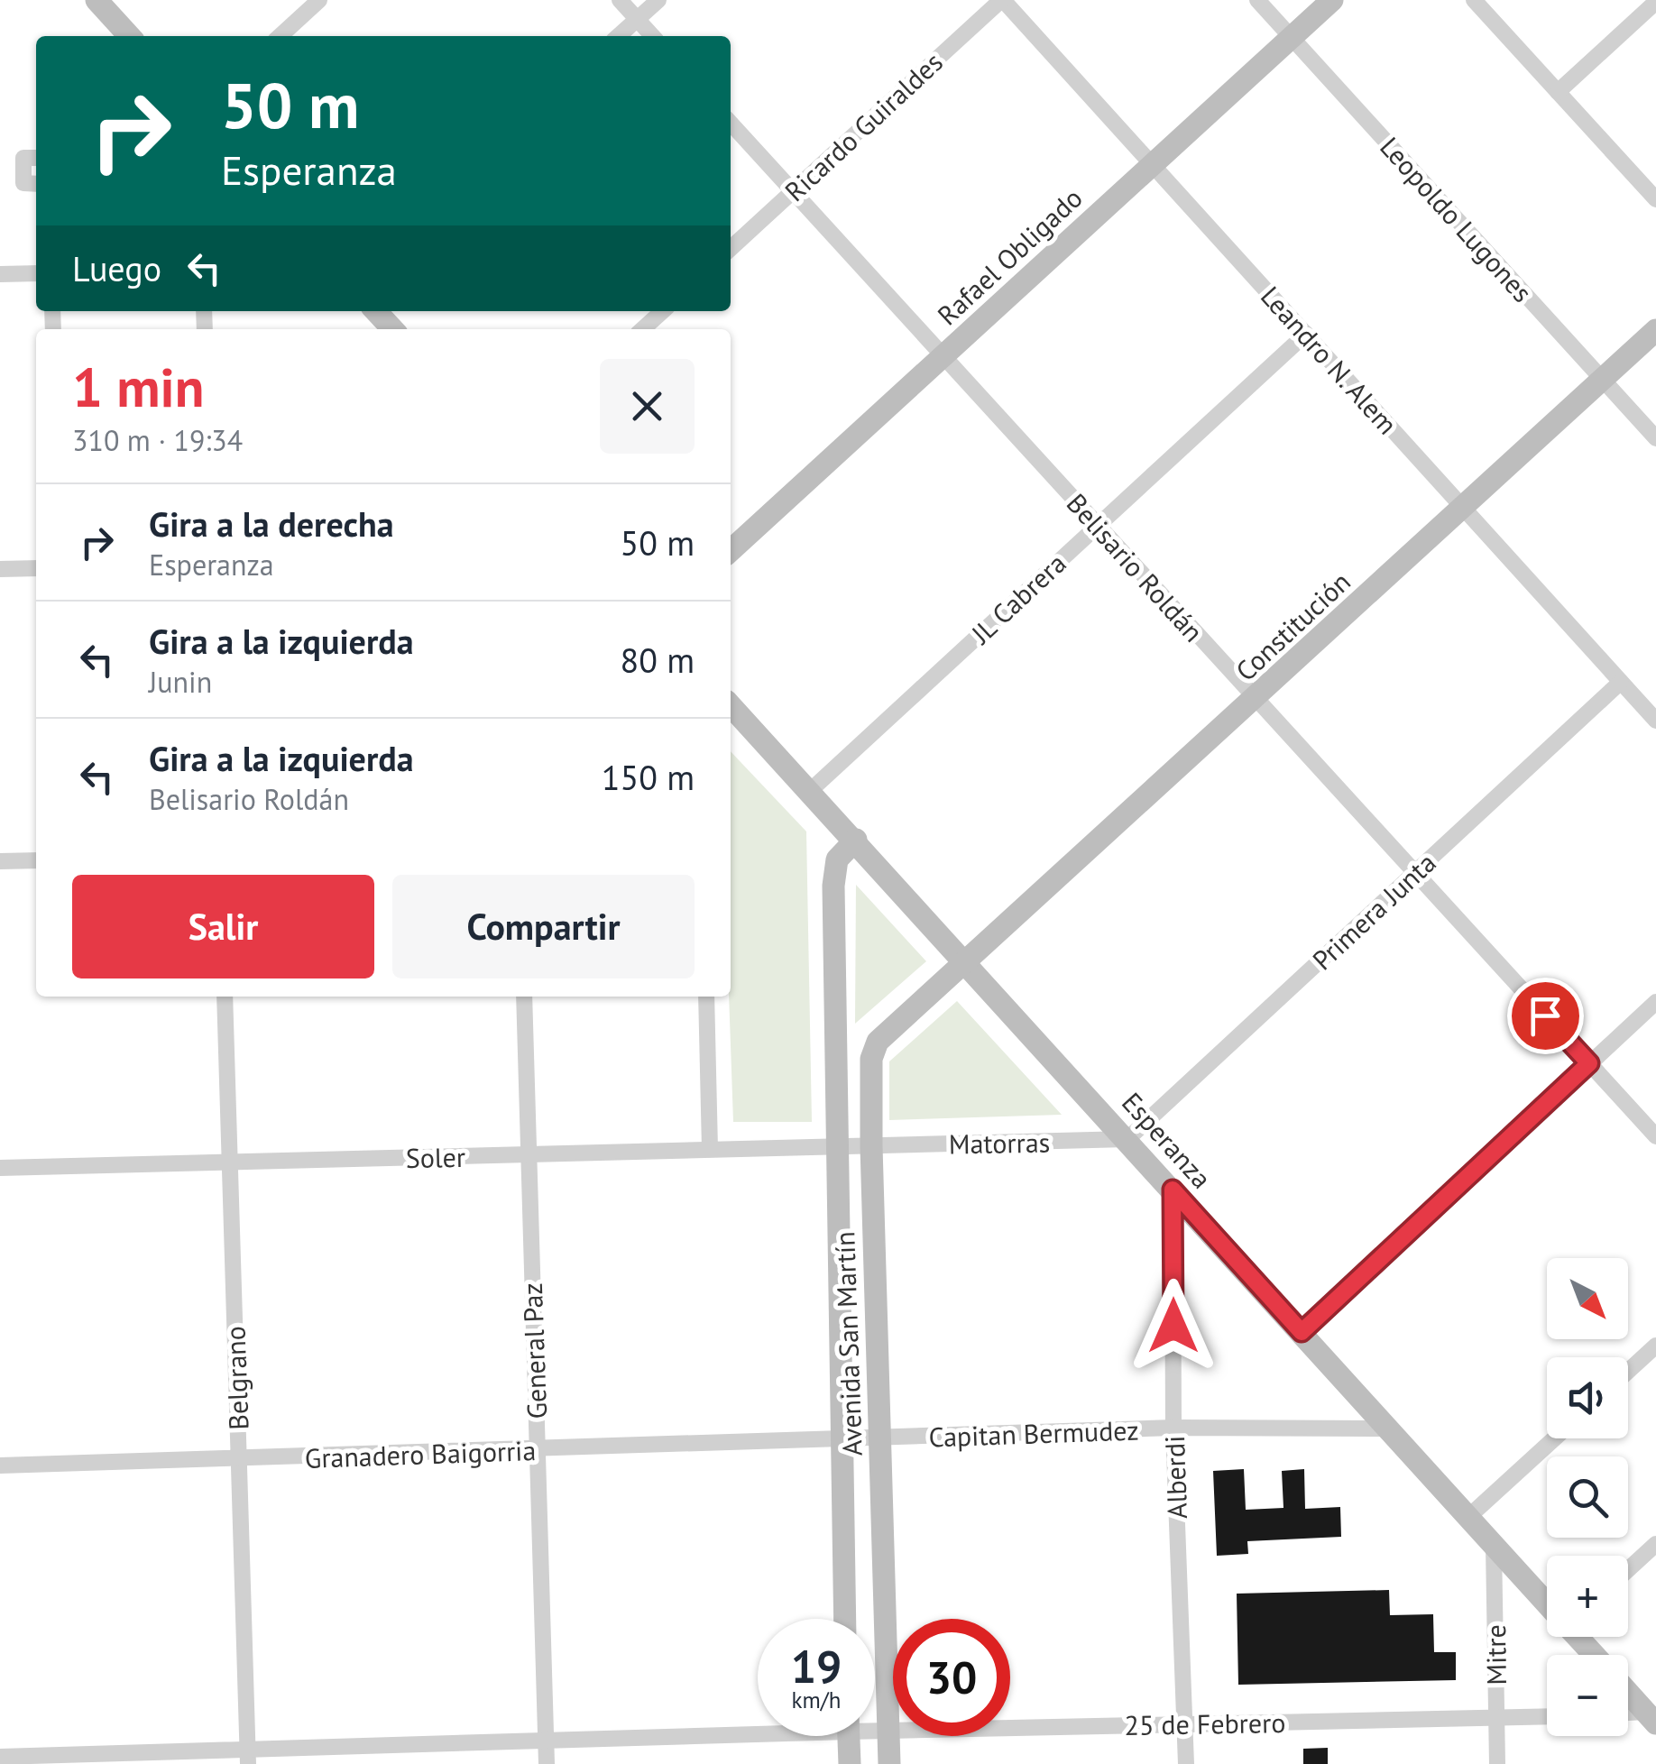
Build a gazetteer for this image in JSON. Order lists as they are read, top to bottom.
{
  "streets": {
    "main road": [
      "Rafael Obligado",
      "Constitución",
      "Esperanza",
      "Avenida San Martín"
    ],
    "street": [
      "Ricardo Guiraldes",
      "Leopoldo Lugones",
      "Leandro N. Alem",
      "Belisario Roldán",
      "JL Cabrera",
      "Primera Junta",
      "Matorras",
      "Soler",
      "General Paz",
      "Belgrano",
      "Capitan Bermudez",
      "Granadero Baigorria",
      "Alberdi",
      "Mitre",
      "25 de Febrero"
    ]
  },
  "crossings": [
    ["Ricardo Guiraldes", "Leandro N. Alem"],
    ["Ricardo Guiraldes", "Belisario Roldán"],
    ["Leopoldo Lugones", "Rafael Obligado"],
    ["Leopoldo Lugones", "Constitución"],
    ["Rafael Obligado", "Leandro N. Alem"],
    ["Rafael Obligado", "Belisario Roldán"],
    ["Leandro N. Alem", "JL Cabrera"],
    ["Leandro N. Alem", "Constitución"],
    ["Leandro N. Alem", "Primera Junta"],
    ["Belisario Roldán", "JL Cabrera"],
    ["Belisario Roldán", "Constitución"],
    ["Belisario Roldán", "Primera Junta"],
    ["JL Cabrera", "Esperanza"],
    ["Constitución", "Esperanza"],
    ["Constitución", "Avenida San Martín"],
    ["Primera Junta", "Esperanza"],
    ["Primera Junta", "Matorras"],
    ["Esperanza", "Matorras"],
    ["Esperanza", "Avenida San Martín"],
    ["Esperanza", "Capitan Bermudez"],
    ["Esperanza", "Alberdi"],
    ["Esperanza", "Mitre"],
    ["Matorras", "Soler"],
    ["Matorras", "Avenida San Martín"],
    ["Soler", "Avenida San Martín"],
    ["Soler", "General Paz"],
    ["Soler", "Belgrano"],
    ["Avenida San Martín", "Capitan Bermudez"],
    ["Avenida San Martín", "Granadero Baigorria"],
    ["Avenida San Martín", "25 de Febrero"],
    ["General Paz", "Granadero Baigorria"],
    ["General Paz", "25 de Febrero"],
    ["Belgrano", "Granadero Baigorria"],
    ["Belgrano", "25 de Febrero"],
    ["Capitan Bermudez", "Granadero Baigorria"],
    ["Capitan Bermudez", "Alberdi"],
    ["Alberdi", "25 de Febrero"],
    ["Mitre", "25 de Febrero"]
  ],
  "north": "bottom right",
  "page": {
    "turn": ["50 m", "Esperanza"],
    "then": "Luego",
    "heading": ["1 min", "310 m · 19:34"],
    "list": [
      {
        "name": "Gira a la derecha",
        "note": "Esperanza",
        "value": "50 m"
      },
      {
        "name": "Gira a la izquierda",
        "note": "Junin",
        "value": "80 m"
      },
      {
        "name": "Gira a la izquierda",
        "note": "Belisario Roldán",
        "value": "150 m"
      }
    ],
    "buttons": ["Salir", "Compartir"],
    "map_buttons": ["+", "−"],
    "speed": "19 km/h",
    "limit": "30"
  }
}
